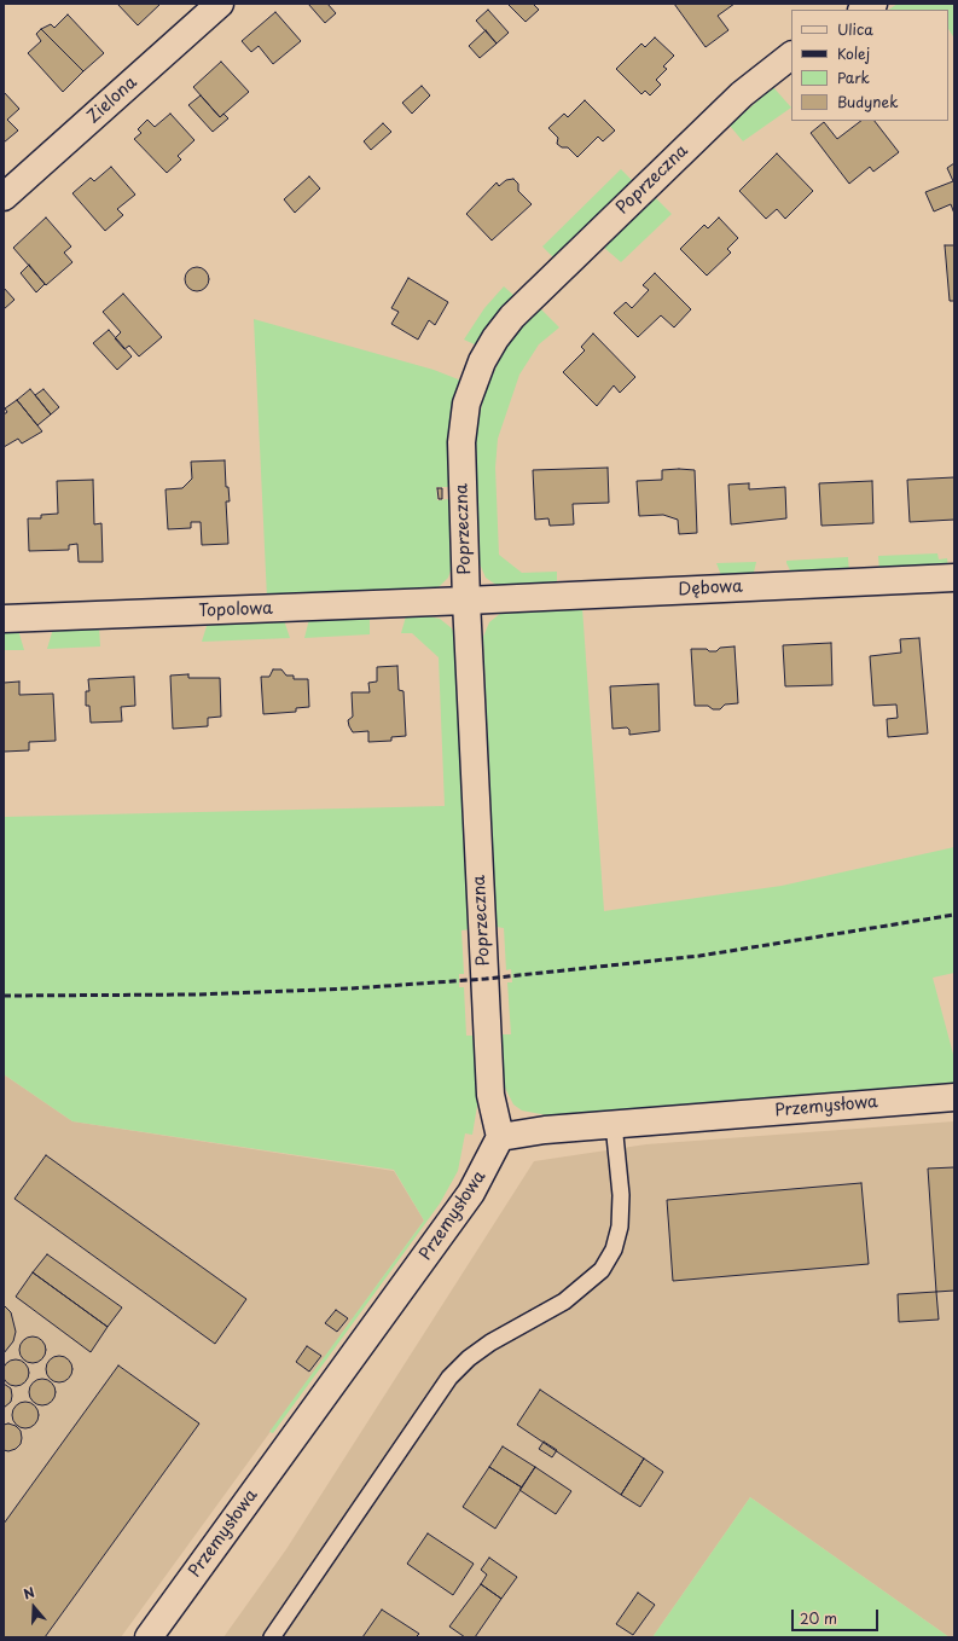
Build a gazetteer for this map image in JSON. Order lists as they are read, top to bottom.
{
  "streets": {
    "street": [
      "Zielona",
      "Poprzeczna",
      "Dębowa",
      "Topolowa",
      "Przemysłowa"
    ]
  },
  "crossings": [
    ["Poprzeczna", "Dębowa"],
    ["Poprzeczna", "Topolowa"],
    ["Poprzeczna", "Przemysłowa"],
    ["Dębowa", "Topolowa"]
  ],
  "legend": [
    "Ulica",
    "Kolej",
    "Park",
    "Budynek"
  ],
  "scale_bar": "20 m",
  "north": "top"
}
